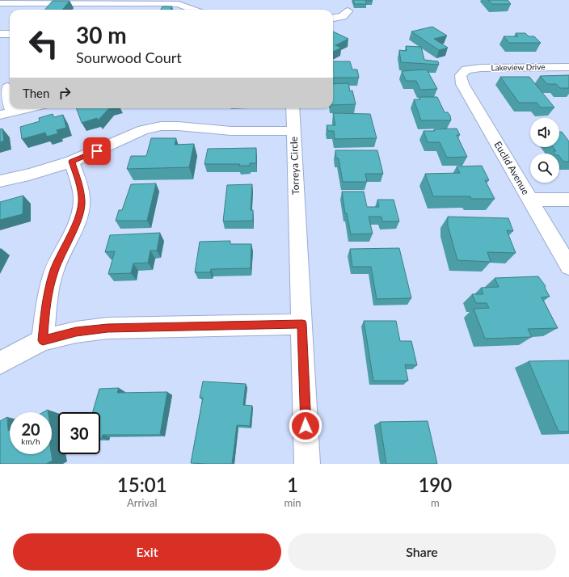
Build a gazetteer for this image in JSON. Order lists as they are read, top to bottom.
{
  "streets": {
    "street": ["Lakeview Drive", "Torreya Circle", "Euclid Avenue"]
  },
  "crossings": [
    ["Lakeview Drive", "Euclid Avenue"]
  ],
  "page": {
    "turn": ["30 m", "Sourwood Court"],
    "then": "Then",
    "speed": "20 km/h",
    "limit": "30",
    "eta": [
      "15:01",
      "Arrival",
      "1",
      "min",
      "190",
      "m"
    ],
    "buttons": ["Exit", "Share"]
  }
}
